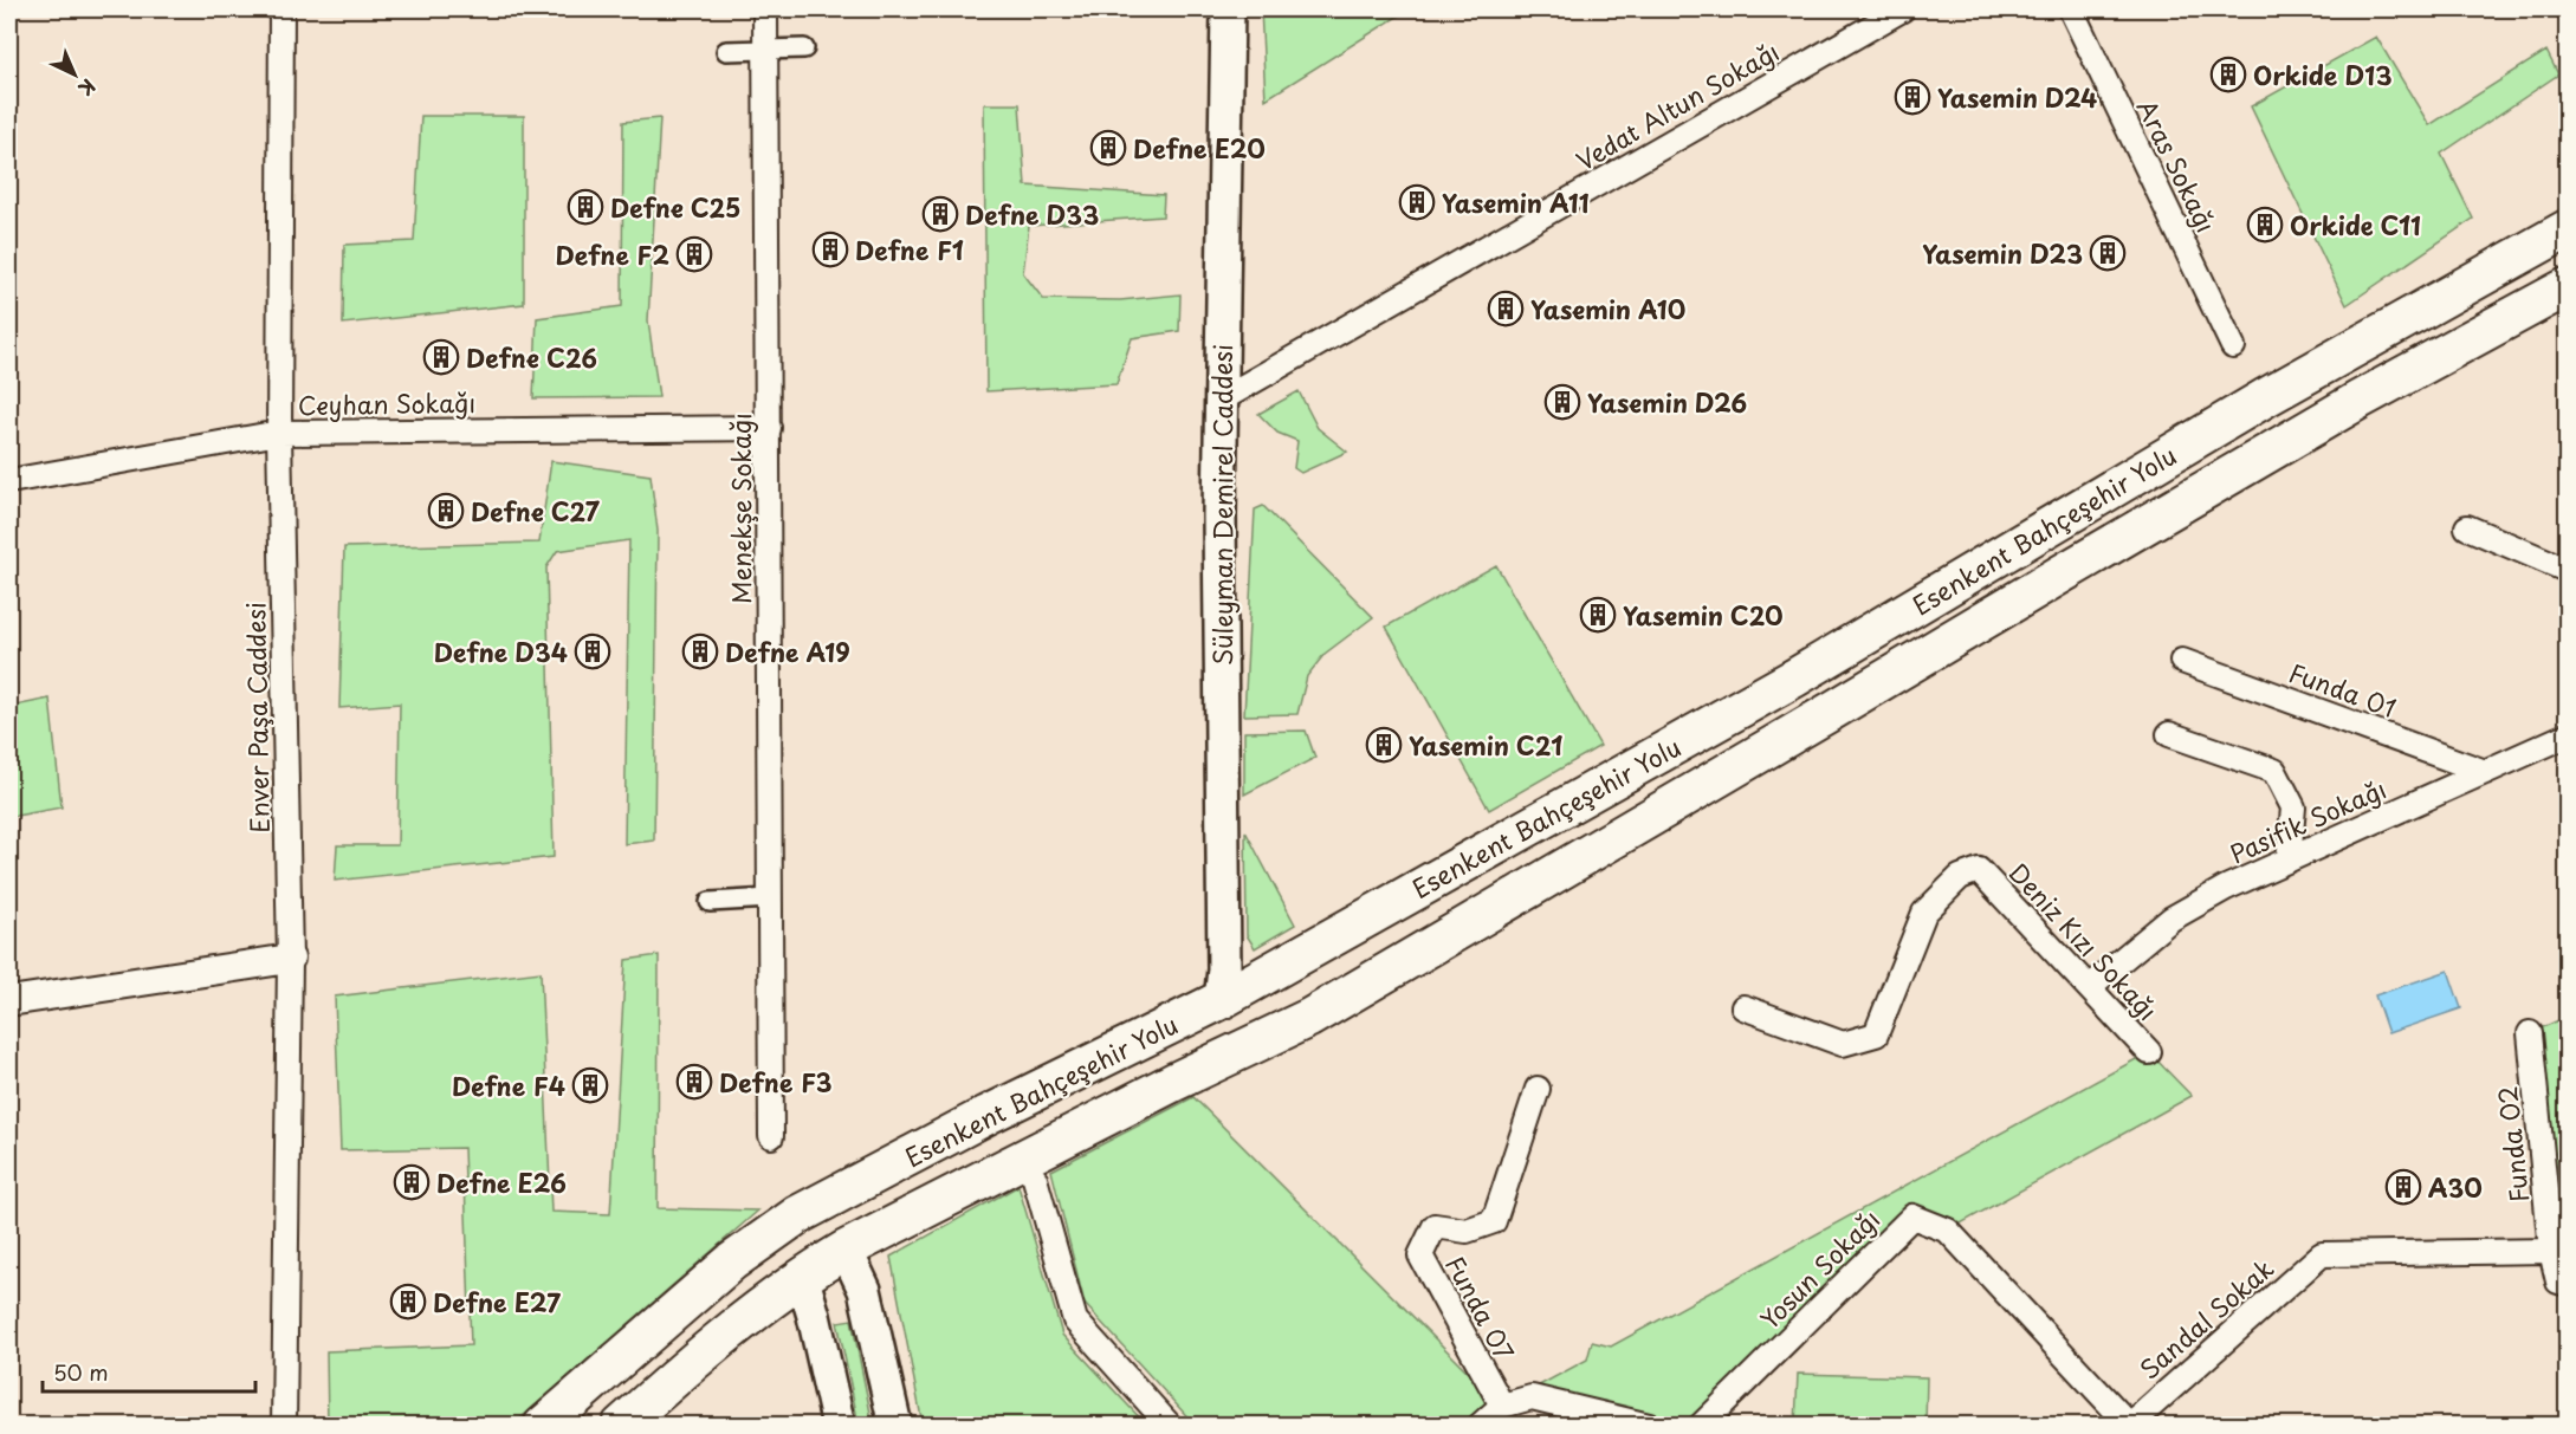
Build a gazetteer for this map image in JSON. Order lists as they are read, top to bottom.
{
  "streets": {
    "main road": ["Süleyman Demirel Caddesi", "Esenkent Bahçeşehir Yolu"],
    "street": [
      "Vedat Altun Sokağı",
      "Aras Sokağı",
      "Ceyhan Sokağı",
      "Menekşe Sokağı",
      "Funda 01",
      "Enver Paşa Caddesi",
      "Pasifik Sokağı",
      "Deniz Kızı Sokağı",
      "Funda 02",
      "Yosun Sokağı",
      "Funda 07",
      "Sandal Sokak"
    ]
  },
  "crossings": [
    ["Vedat Altun Sokağı", "Süleyman Demirel Caddesi"],
    ["Ceyhan Sokağı", "Menekşe Sokağı"],
    ["Ceyhan Sokağı", "Enver Paşa Caddesi"],
    ["Süleyman Demirel Caddesi", "Esenkent Bahçeşehir Yolu"],
    ["Funda 01", "Pasifik Sokağı"],
    ["Pasifik Sokağı", "Deniz Kızı Sokağı"],
    ["Funda 02", "Sandal Sokak"],
    ["Yosun Sokağı", "Sandal Sokak"]
  ],
  "places": {
    "building": [
      "Orkide D13",
      "Yasemin D24",
      "Defne E20",
      "Yasemin A11",
      "Defne C25",
      "Defne D33",
      "Orkide C11",
      "Defne F1",
      "Yasemin D23",
      "Defne F2",
      "Yasemin A10",
      "Defne C26",
      "Yasemin D26",
      "Defne C27",
      "Yasemin C20",
      "Defne D34",
      "Defne A19",
      "Yasemin C21",
      "Defne F3",
      "Defne F4",
      "Defne E26",
      "A30",
      "Defne E27"
    ]
  },
  "scale_bar": "50 m",
  "north": "bottom right"
}
